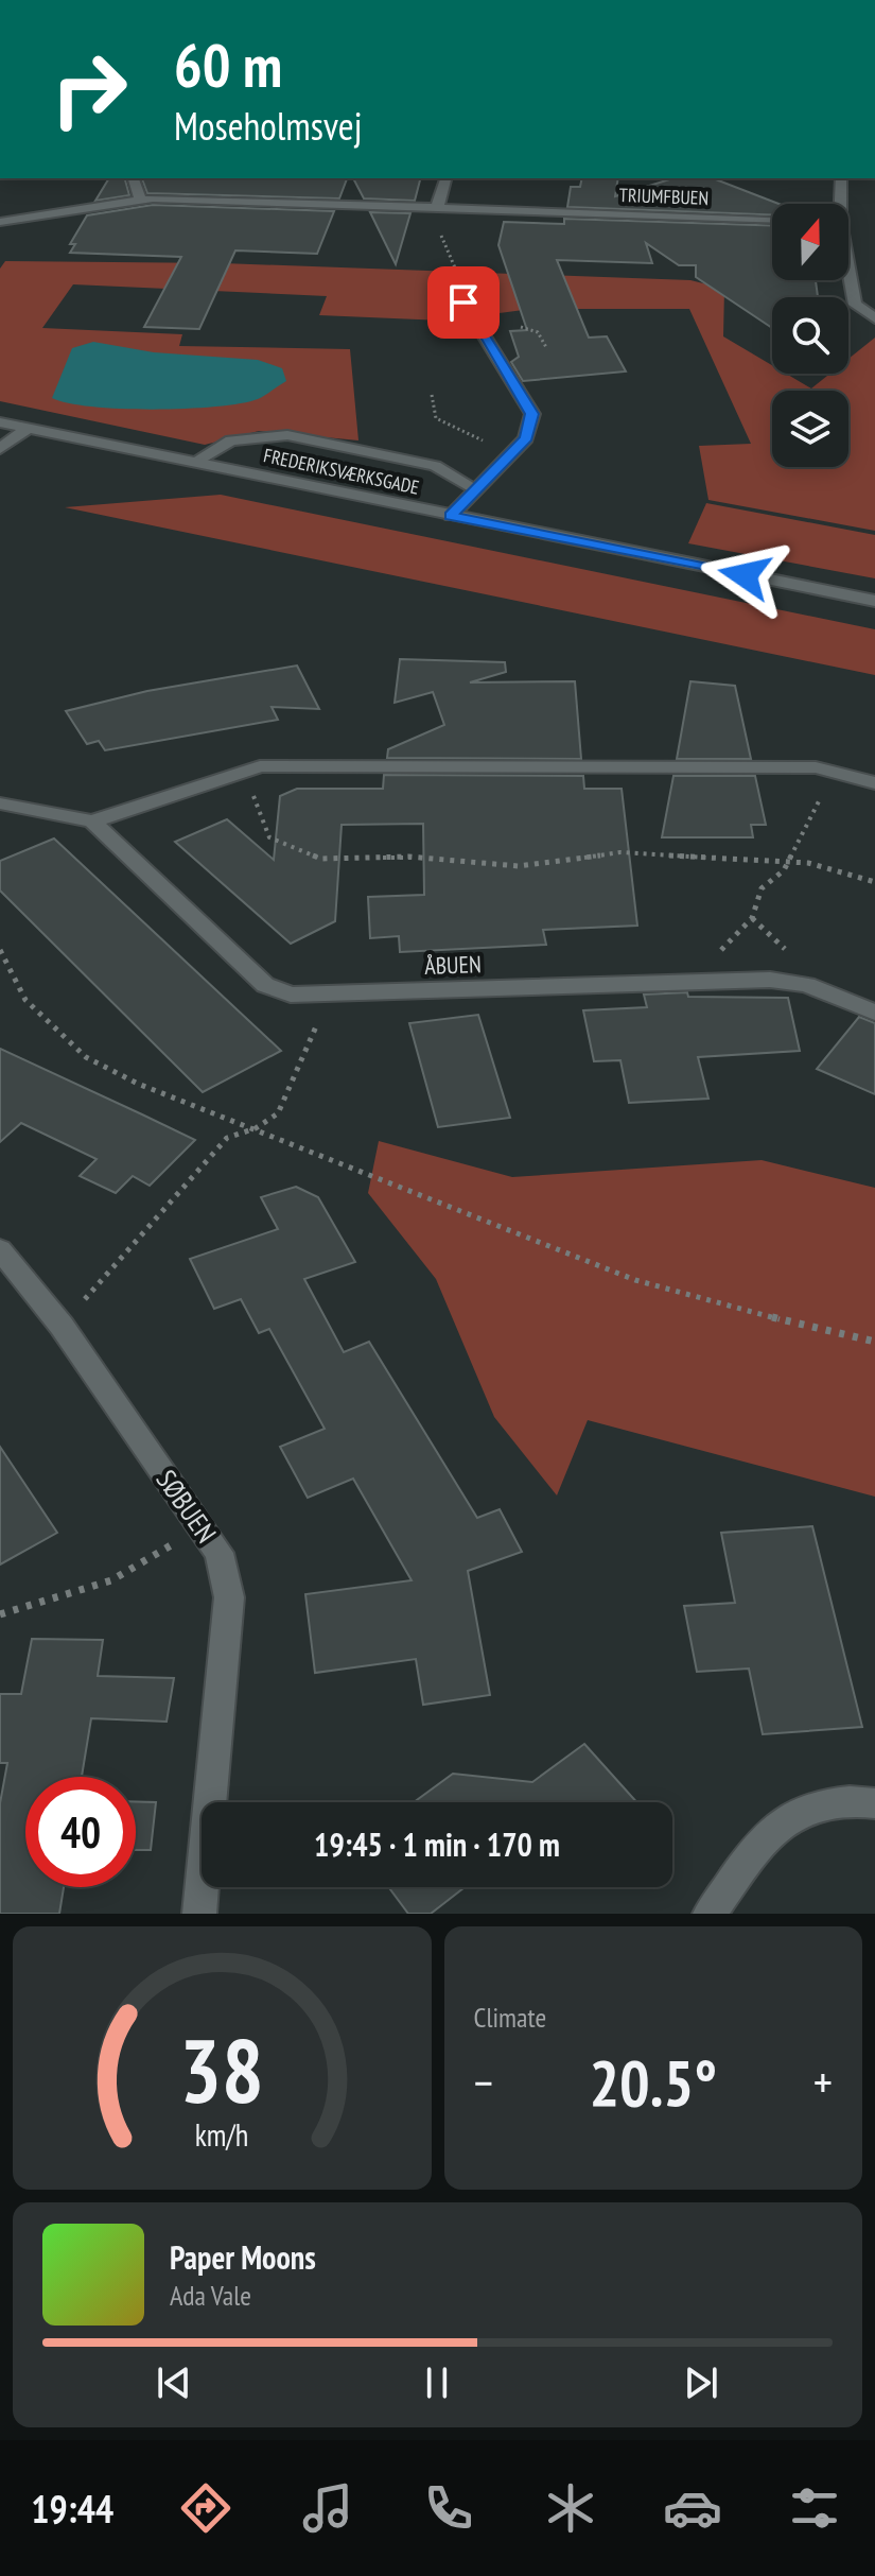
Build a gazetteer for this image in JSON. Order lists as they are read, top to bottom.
{
  "streets": {
    "street": [
      "TRIUMFBUEN",
      "FREDERIKSVÆRKSGADE",
      "ÅBUEN",
      "SØBUEN"
    ]
  },
  "north": "top",
  "page": {
    "turn": ["60 m", "Moseholmsvej"],
    "limit": "40",
    "trip": "19:45 · 1 min · 170 m",
    "tile": "Climate",
    "heat": ["−", "20.5°", "+"],
    "song": ["Paper Moons", "Ada Vale"],
    "tabs": "19:44",
    "gauge": ["38", "km/h"]
  }
}
